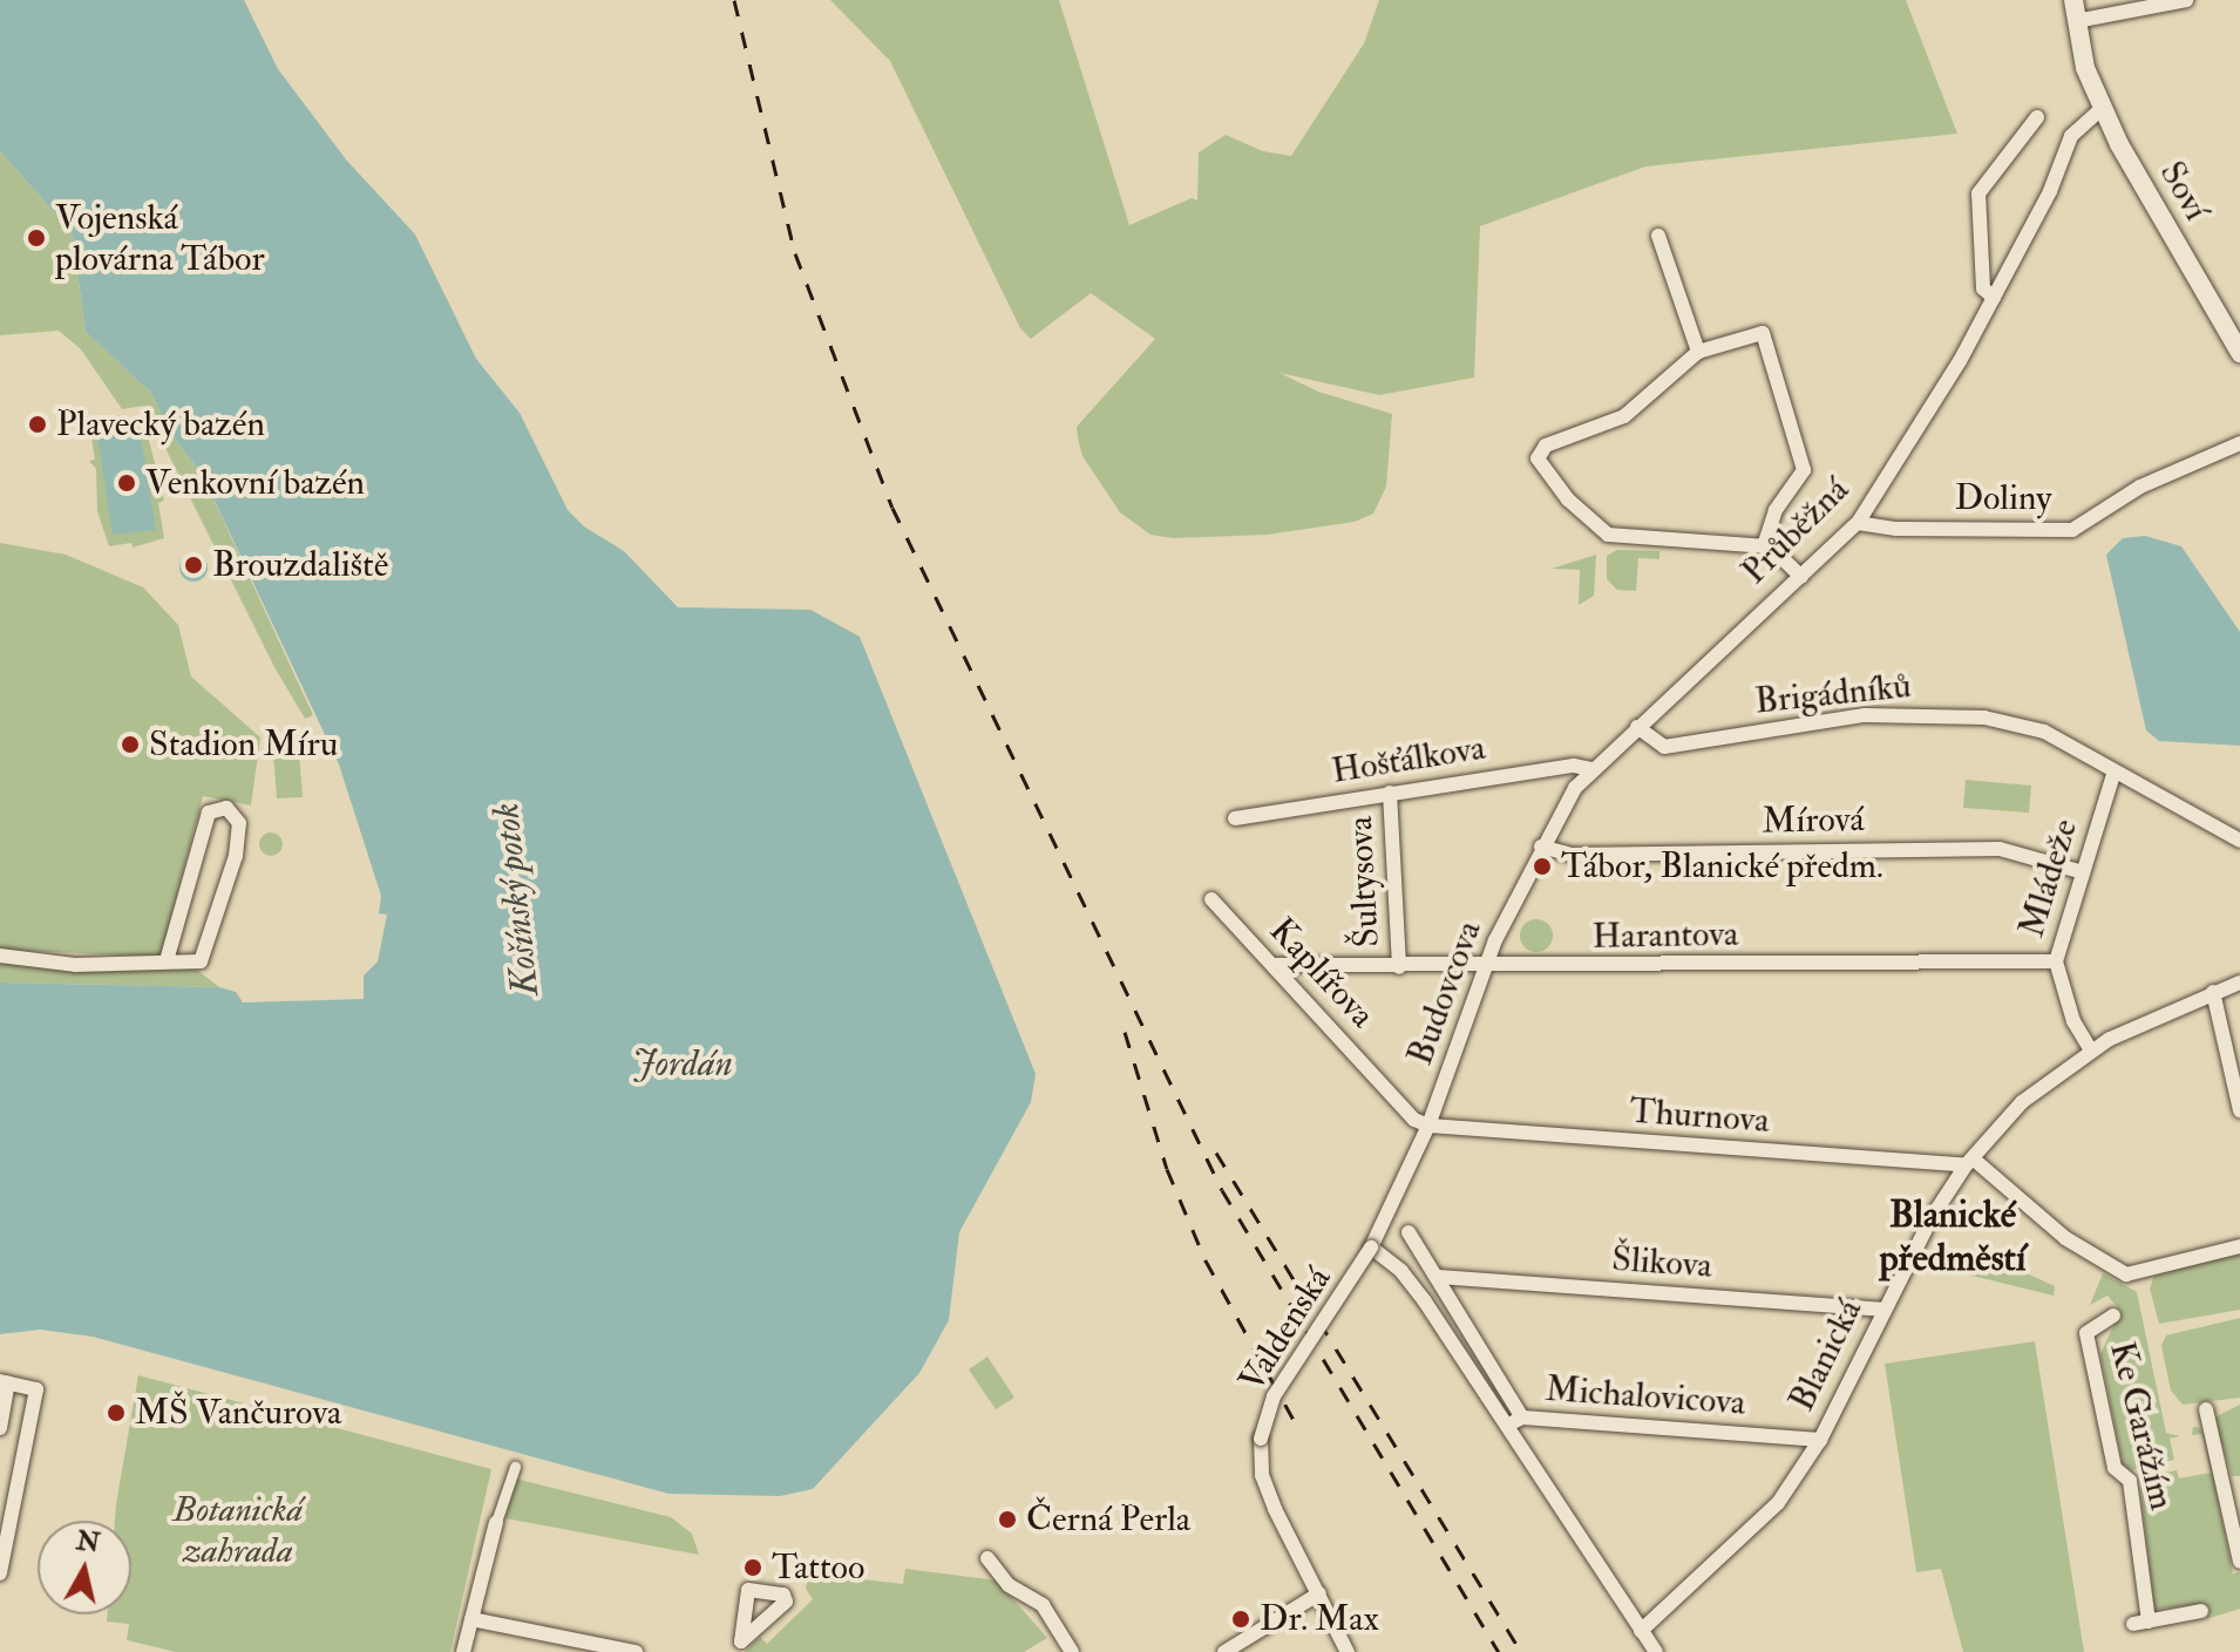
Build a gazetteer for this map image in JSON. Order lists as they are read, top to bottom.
{
  "streets": {
    "main road": ["Soví"],
    "street": [
      "Doliny",
      "Průběžná",
      "Brigádníků",
      "Hošťálkova",
      "Mírová",
      "Mládeže",
      "Šultysova",
      "Harantova",
      "Kaplířova",
      "Budovcova",
      "Thurnova",
      "Šlikova",
      "Valdenská",
      "Blanická",
      "Michalovicova",
      "Ke Garážím"
    ]
  },
  "crossings": [
    ["Soví", "Průběžná"],
    ["Doliny", "Průběžná"],
    ["Průběžná", "Brigádníků"],
    ["Průběžná", "Hošťálkova"],
    ["Průběžná", "Budovcova"],
    ["Brigádníků", "Mládeže"],
    ["Hošťálkova", "Šultysova"],
    ["Hošťálkova", "Budovcova"],
    ["Mírová", "Mládeže"],
    ["Mírová", "Budovcova"],
    ["Mládeže", "Harantova"],
    ["Mládeže", "Blanická"],
    ["Šultysova", "Harantova"],
    ["Harantova", "Kaplířova"],
    ["Harantova", "Budovcova"],
    ["Kaplířova", "Budovcova"],
    ["Kaplířova", "Thurnova"],
    ["Budovcova", "Thurnova"],
    ["Budovcova", "Valdenská"],
    ["Thurnova", "Blanická"],
    ["Šlikova", "Blanická"],
    ["Blanická", "Michalovicova"]
  ],
  "districts": ["Blanické předměstí"],
  "water": ["Košínský potok", "Jordán"],
  "parks": ["Botanická zahrada"],
  "places": [
    "Vojenská plovárna Tábor",
    "Plavecký bazén",
    "Venkovní bazén",
    "Brouzdaliště",
    "Stadion Míru",
    "Tábor, Blanické předm.",
    "MŠ Vančurova",
    "Černá Perla",
    "Tattoo",
    "Dr. Max"
  ],
  "north": "top"
}
